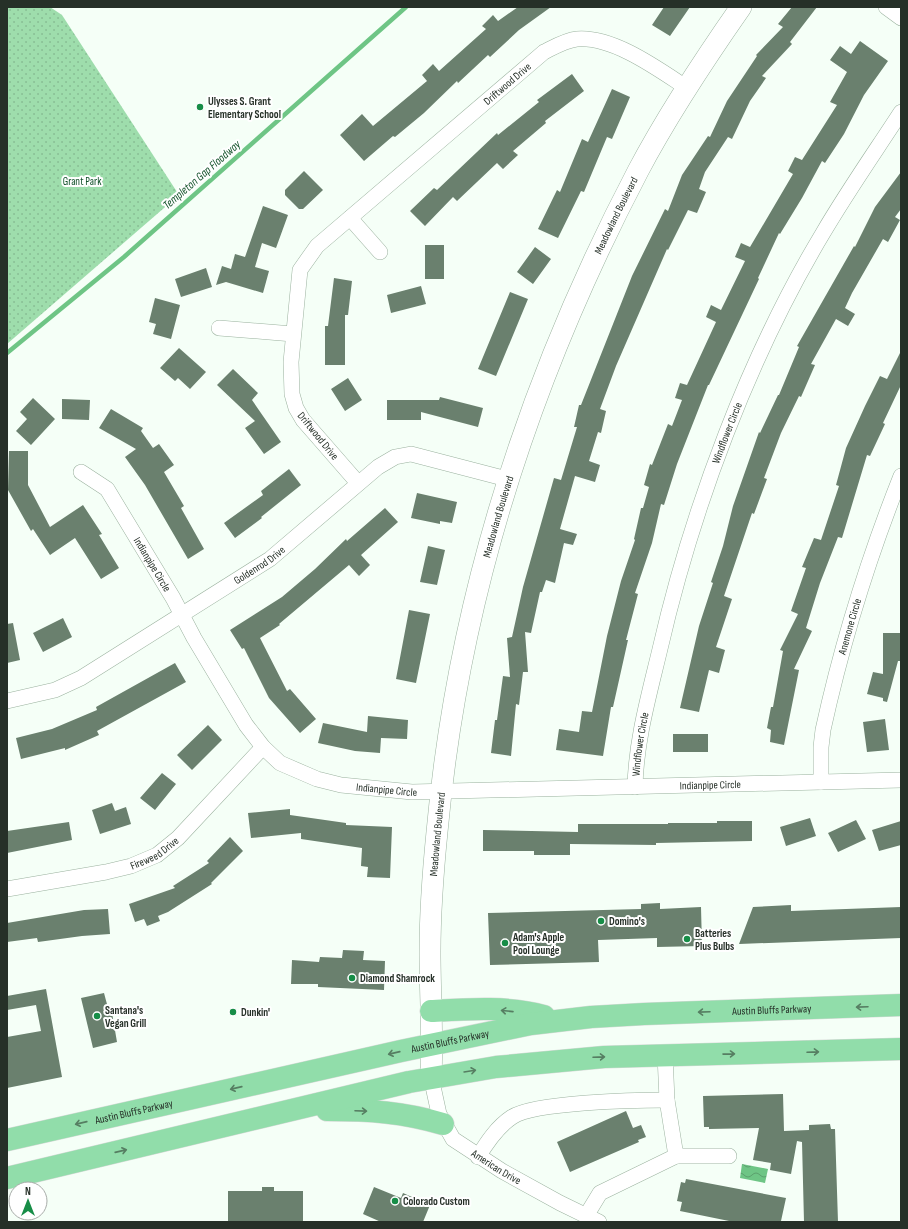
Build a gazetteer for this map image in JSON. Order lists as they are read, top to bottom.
{
  "streets": {
    "main road": ["Austin Bluffs Parkway"],
    "street": [
      "Driftwood Drive",
      "Meadowland Boulevard",
      "Windflower Circle",
      "Indianpipe Circle",
      "Goldenrod Drive",
      "Anemone Circle",
      "Fireweed Drive",
      "American Drive"
    ]
  },
  "crossings": [
    ["Driftwood Drive", "Meadowland Boulevard"],
    ["Driftwood Drive", "Goldenrod Drive"],
    ["Meadowland Boulevard", "Indianpipe Circle"],
    ["Meadowland Boulevard", "Goldenrod Drive"],
    ["Meadowland Boulevard", "Austin Bluffs Parkway"],
    ["Meadowland Boulevard", "American Drive"],
    ["Windflower Circle", "Indianpipe Circle"],
    ["Indianpipe Circle", "Goldenrod Drive"],
    ["Indianpipe Circle", "Anemone Circle"],
    ["Indianpipe Circle", "Fireweed Drive"]
  ],
  "water": ["Templeton Gap Floodway"],
  "parks": ["Grant Park"],
  "places": [
    "Ulysses S. Grant Elementary School",
    "Domino's",
    "Batteries Plus Bulbs",
    "Adam's Apple Pool Lounge",
    "Diamond Shamrock",
    "Dunkin'",
    "Santana's Vegan Grill",
    "Colorado Custom"
  ],
  "north": "top"
}
